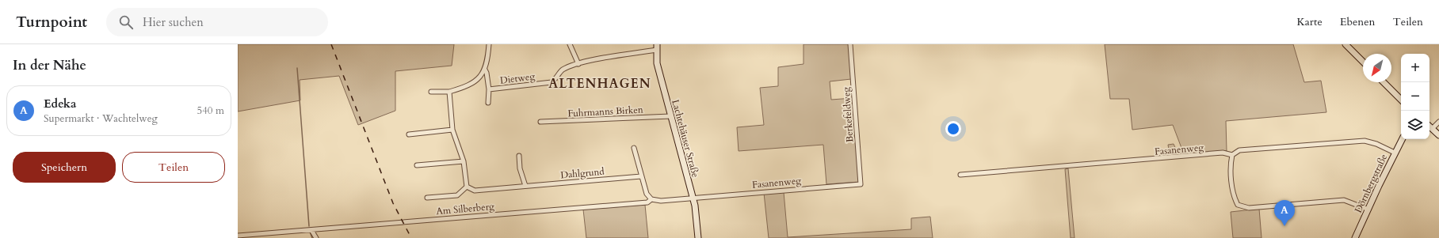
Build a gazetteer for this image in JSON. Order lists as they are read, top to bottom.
{
  "streets": {
    "street": [
      "Dietweg",
      "Fuhrmanns Birken",
      "Berkefeldweg",
      "Lachtehäuser Straße",
      "Fasanenweg",
      "Dahlgrund",
      "Dörnbergstraße",
      "Am Silberberg"
    ]
  },
  "crossings": [
    ["Dietweg", "Lachtehäuser Straße"],
    ["Fuhrmanns Birken", "Lachtehäuser Straße"],
    ["Berkefeldweg", "Fasanenweg"],
    ["Lachtehäuser Straße", "Fasanenweg"],
    ["Lachtehäuser Straße", "Am Silberberg"],
    ["Fasanenweg", "Dörnbergstraße"],
    ["Fasanenweg", "Am Silberberg"]
  ],
  "districts": ["ALTENHAGEN"],
  "north": "bottom left",
  "page": {
    "header": "Turnpoint",
    "search": "Hier suchen",
    "nav": ["Karte", "Ebenen", "Teilen"],
    "heading": "In der Nähe",
    "map_buttons": ["+", "−"],
    "list": [
      {
        "mark": "A",
        "name": "Edeka",
        "note": "Supermarkt · Wachtelweg",
        "value": "540 m"
      }
    ],
    "buttons": ["Speichern", "Teilen"],
    "pins": "A"
  }
}
